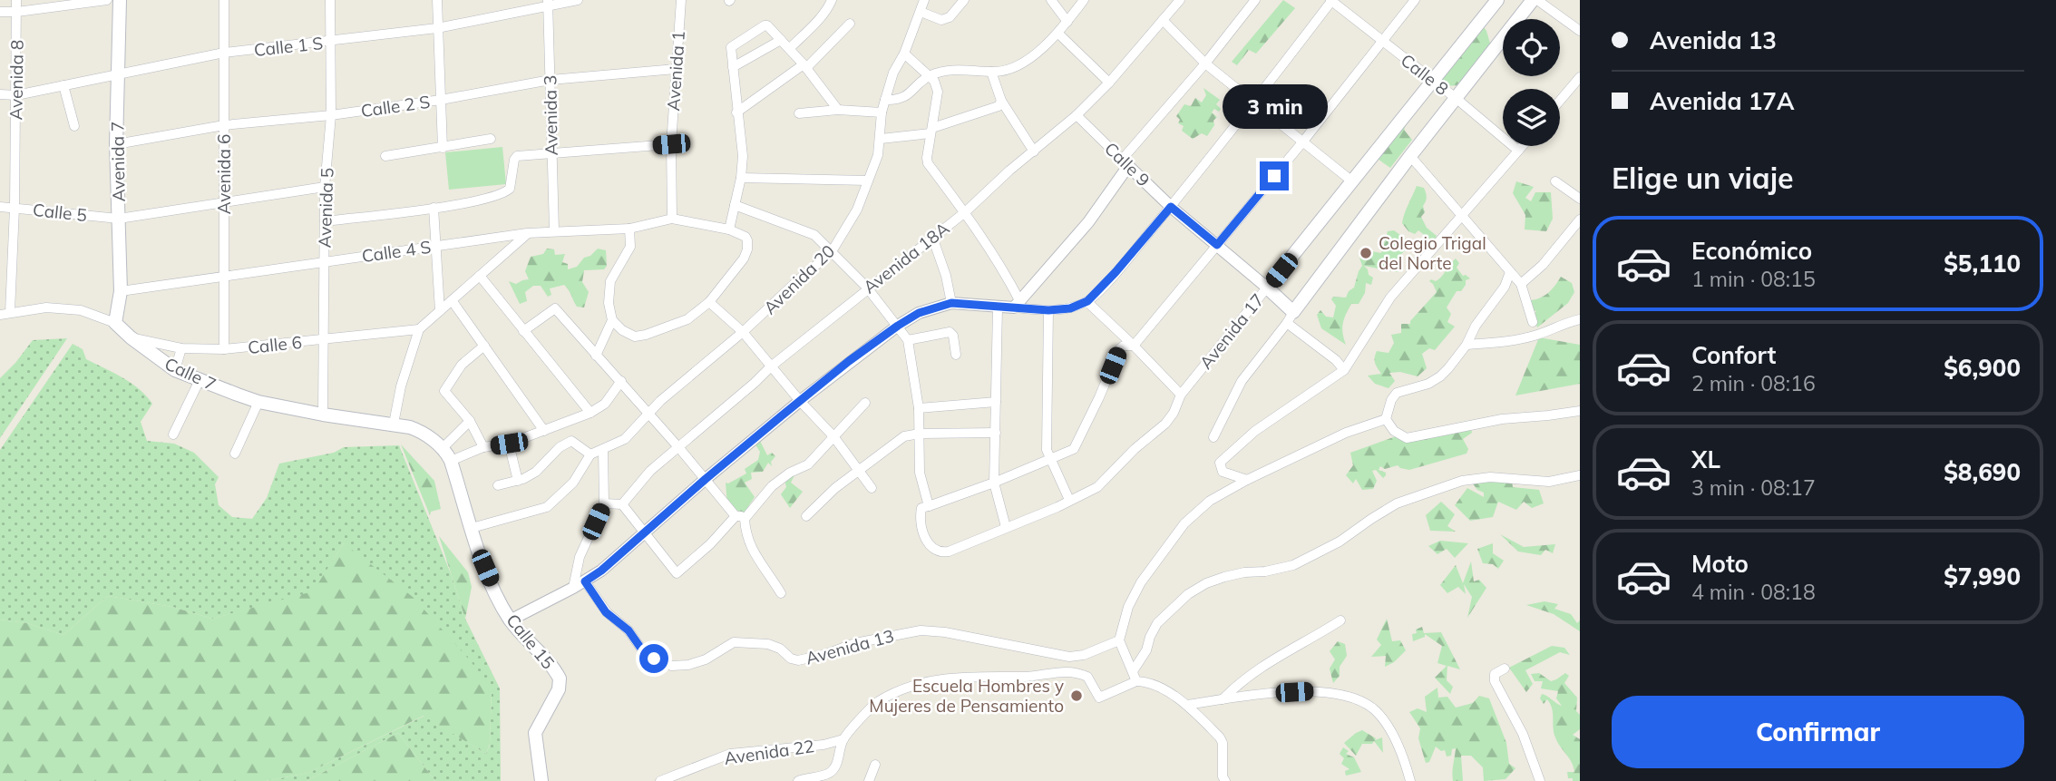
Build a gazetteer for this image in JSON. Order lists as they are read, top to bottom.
{
  "streets": {
    "main road": [
      "Avenida 7",
      "Calle 9",
      "Avenida 17",
      "Calle 7",
      "Calle 15"
    ],
    "street": [
      "Calle 1 S",
      "Avenida 1",
      "Calle 8",
      "Avenida 8",
      "Calle 2 S",
      "Avenida 3",
      "Avenida 6",
      "Avenida 5",
      "Calle 5",
      "Calle 4 S",
      "Avenida 18A",
      "Avenida 20",
      "Calle 6",
      "Avenida 13",
      "Avenida 22"
    ]
  },
  "crossings": [
    ["Calle 1 S", "Avenida 8"],
    ["Calle 1 S", "Avenida 3"],
    ["Calle 1 S", "Avenida 7"],
    ["Calle 1 S", "Avenida 6"],
    ["Calle 1 S", "Avenida 5"],
    ["Avenida 1", "Calle 2 S"],
    ["Avenida 1", "Calle 4 S"],
    ["Calle 8", "Avenida 17"],
    ["Avenida 8", "Calle 5"],
    ["Avenida 8", "Calle 7"],
    ["Calle 2 S", "Avenida 3"],
    ["Calle 2 S", "Avenida 7"],
    ["Calle 2 S", "Avenida 6"],
    ["Calle 2 S", "Avenida 5"],
    ["Avenida 3", "Calle 4 S"],
    ["Avenida 7", "Calle 5"],
    ["Avenida 7", "Calle 4 S"],
    ["Avenida 7", "Calle 7"],
    ["Calle 9", "Avenida 18A"],
    ["Calle 9", "Avenida 17"],
    ["Avenida 6", "Calle 5"],
    ["Avenida 6", "Calle 4 S"],
    ["Avenida 6", "Calle 6"],
    ["Avenida 5", "Calle 5"],
    ["Avenida 5", "Calle 4 S"],
    ["Avenida 5", "Calle 6"],
    ["Avenida 5", "Calle 7"],
    ["Calle 6", "Calle 7"],
    ["Calle 7", "Calle 15"]
  ],
  "places": ["Colegio Trigal del Norte", "Escuela Hombres y Mujeres de Pensamiento"],
  "page": {
    "banner": ["Avenida 13", "Avenida 17A"],
    "bubble": "3 min",
    "heading": "Elige un viaje",
    "list": [
      {
        "name": "Económico",
        "note": "1 min · 08:15",
        "value": "$5,110"
      },
      {
        "name": "Confort",
        "note": "2 min · 08:16",
        "value": "$6,900"
      },
      {
        "name": "XL",
        "note": "3 min · 08:17",
        "value": "$8,690"
      },
      {
        "name": "Moto",
        "note": "4 min · 08:18",
        "value": "$7,990"
      }
    ],
    "buttons": "Confirmar"
  }
}
